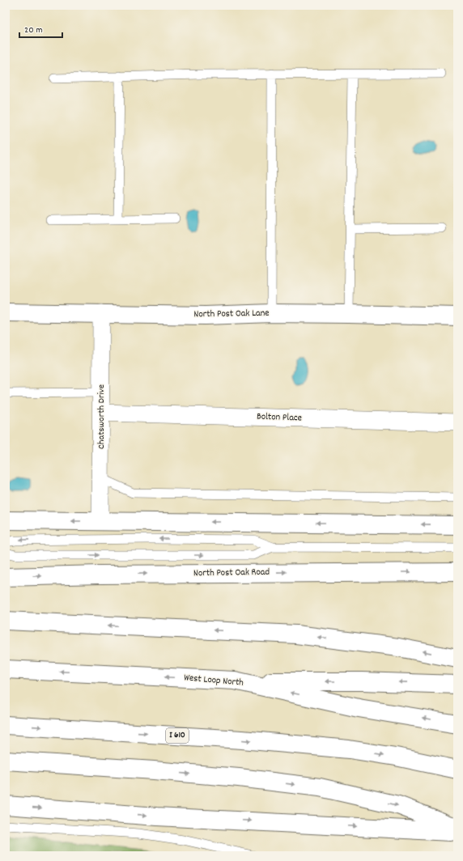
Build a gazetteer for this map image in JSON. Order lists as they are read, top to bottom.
{
  "streets": {
    "main road": [
      "North Post Oak Lane",
      "North Post Oak Road",
      "West Loop North",
      "I 610"
    ],
    "street": ["Chatsworth Drive", "Bolton Place"]
  },
  "crossings": [
    ["North Post Oak Lane", "Chatsworth Drive"],
    ["Chatsworth Drive", "Bolton Place"]
  ],
  "scale_bar": "20 m"
}
